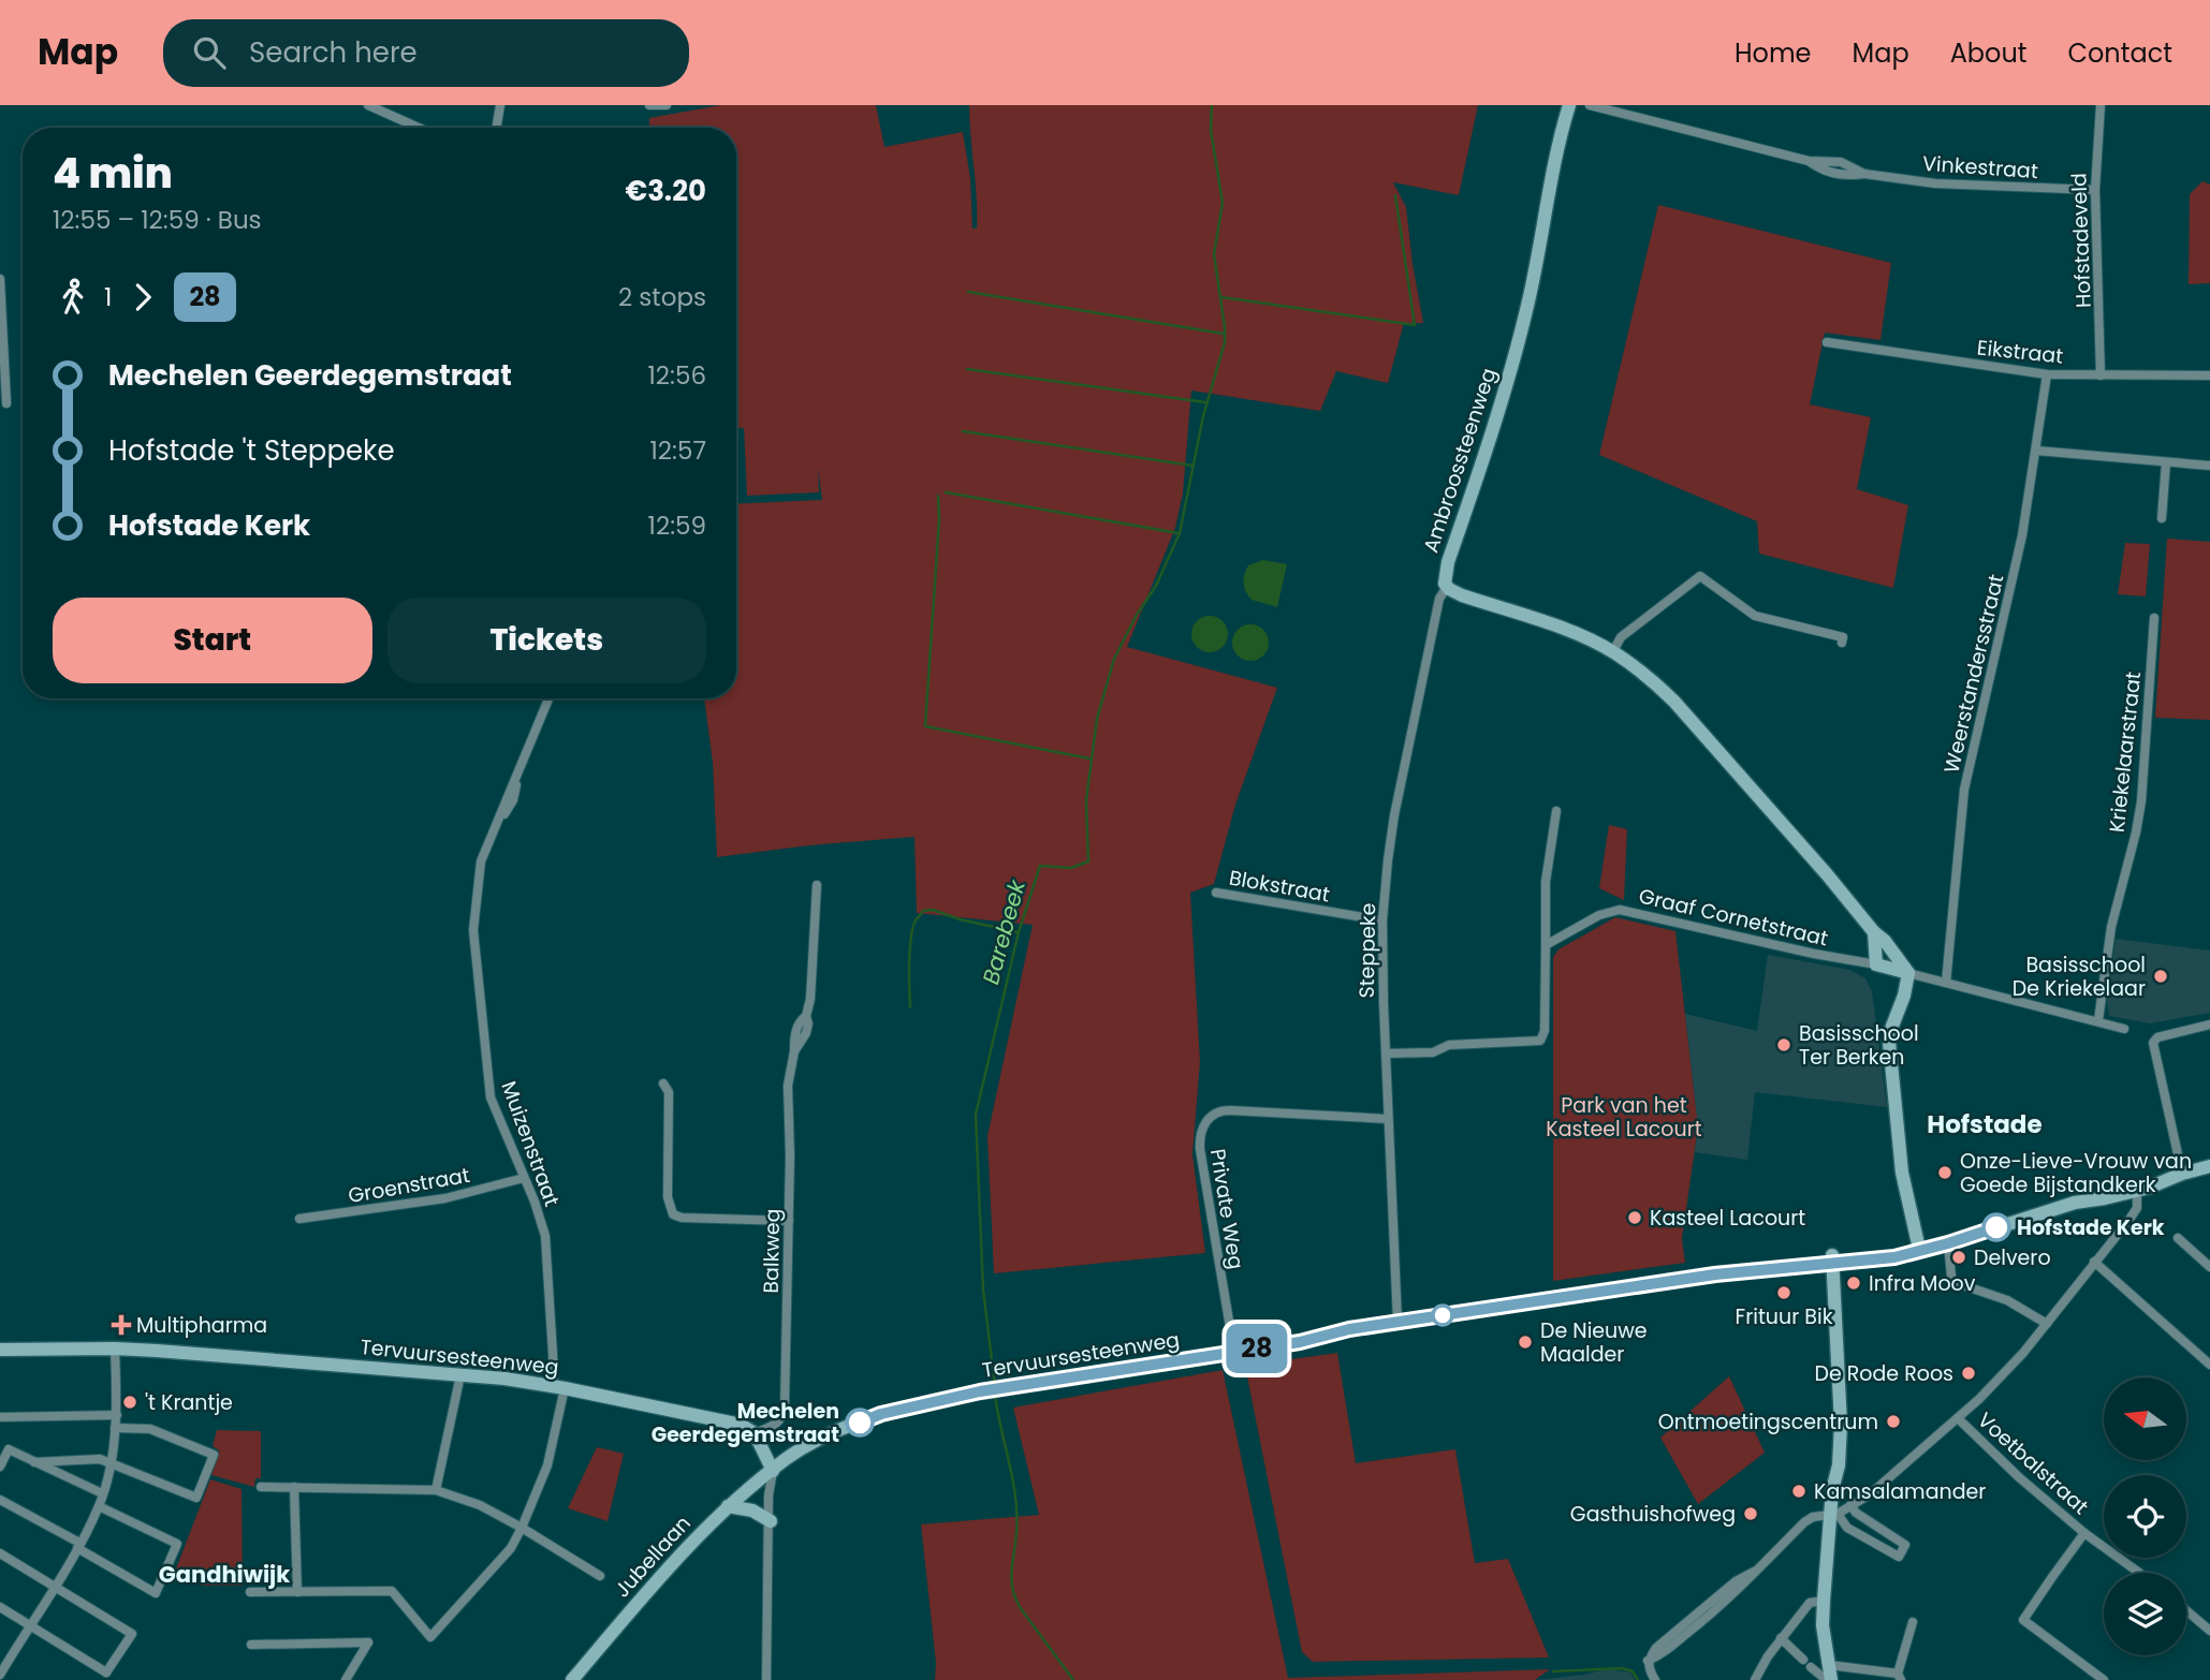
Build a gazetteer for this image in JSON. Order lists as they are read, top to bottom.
{
  "streets": {
    "street": [
      "Vinkestraat",
      "Hofstadeveld",
      "Eikstraat",
      "Ambroossteenweg",
      "Weerstandersstraat",
      "Kriekelaarstraat",
      "Blokstraat",
      "Graaf Cornetstraat",
      "Steppeke",
      "Muizenstraat",
      "Groenstraat",
      "Private Weg",
      "Balkweg",
      "Tervuursesteenweg",
      "Voetbalstraat",
      "Jubellaan"
    ]
  },
  "crossings": [
    ["Vinkestraat", "Hofstadeveld"],
    ["Hofstadeveld", "Eikstraat"],
    ["Eikstraat", "Weerstandersstraat"],
    ["Ambroossteenweg", "Steppeke"],
    ["Blokstraat", "Steppeke"],
    ["Steppeke", "Private Weg"],
    ["Steppeke", "Tervuursesteenweg"],
    ["Muizenstraat", "Groenstraat"],
    ["Muizenstraat", "Tervuursesteenweg"],
    ["Private Weg", "Tervuursesteenweg"],
    ["Balkweg", "Tervuursesteenweg"],
    ["Tervuursesteenweg", "Jubellaan"]
  ],
  "districts": ["Hofstade", "Gandhiwijk"],
  "water": ["Barebeek"],
  "parks": ["Park van het Kasteel Lacourt"],
  "places": {
    "other": [
      "Basisschool De Kriekelaar",
      "Basisschool Ter Berken",
      "Onze-Lieve-Vrouw van Goede Bijstandkerk",
      "Kasteel Lacourt",
      "Hofstade Kerk",
      "Delvero",
      "Infra Moov",
      "Frituur Bik",
      "De Nieuwe Maalder",
      "De Rode Roos",
      "'t Krantje",
      "Ontmoetingscentrum",
      "Mechelen Geerdegemstraat",
      "Kamsalamander",
      "Gasthuishofweg"
    ],
    "health": ["Multipharma"]
  },
  "lines": ["bus line 28"],
  "north": "left",
  "page": {
    "header": "Map",
    "search": "Search here",
    "nav": [
      "Home",
      "Map",
      "About",
      "Contact"
    ],
    "on_map": "28",
    "heading": ["4 min", "12:55 – 12:59 · Bus", "€3.20"],
    "legs": ["1", "28", "2 stops"],
    "list": [
      {
        "name": "Mechelen Geerdegemstraat",
        "value": "12:56"
      },
      {
        "name": "Hofstade 't Steppeke",
        "value": "12:57"
      },
      {
        "name": "Hofstade Kerk",
        "value": "12:59"
      }
    ],
    "buttons": ["Start", "Tickets"]
  }
}
